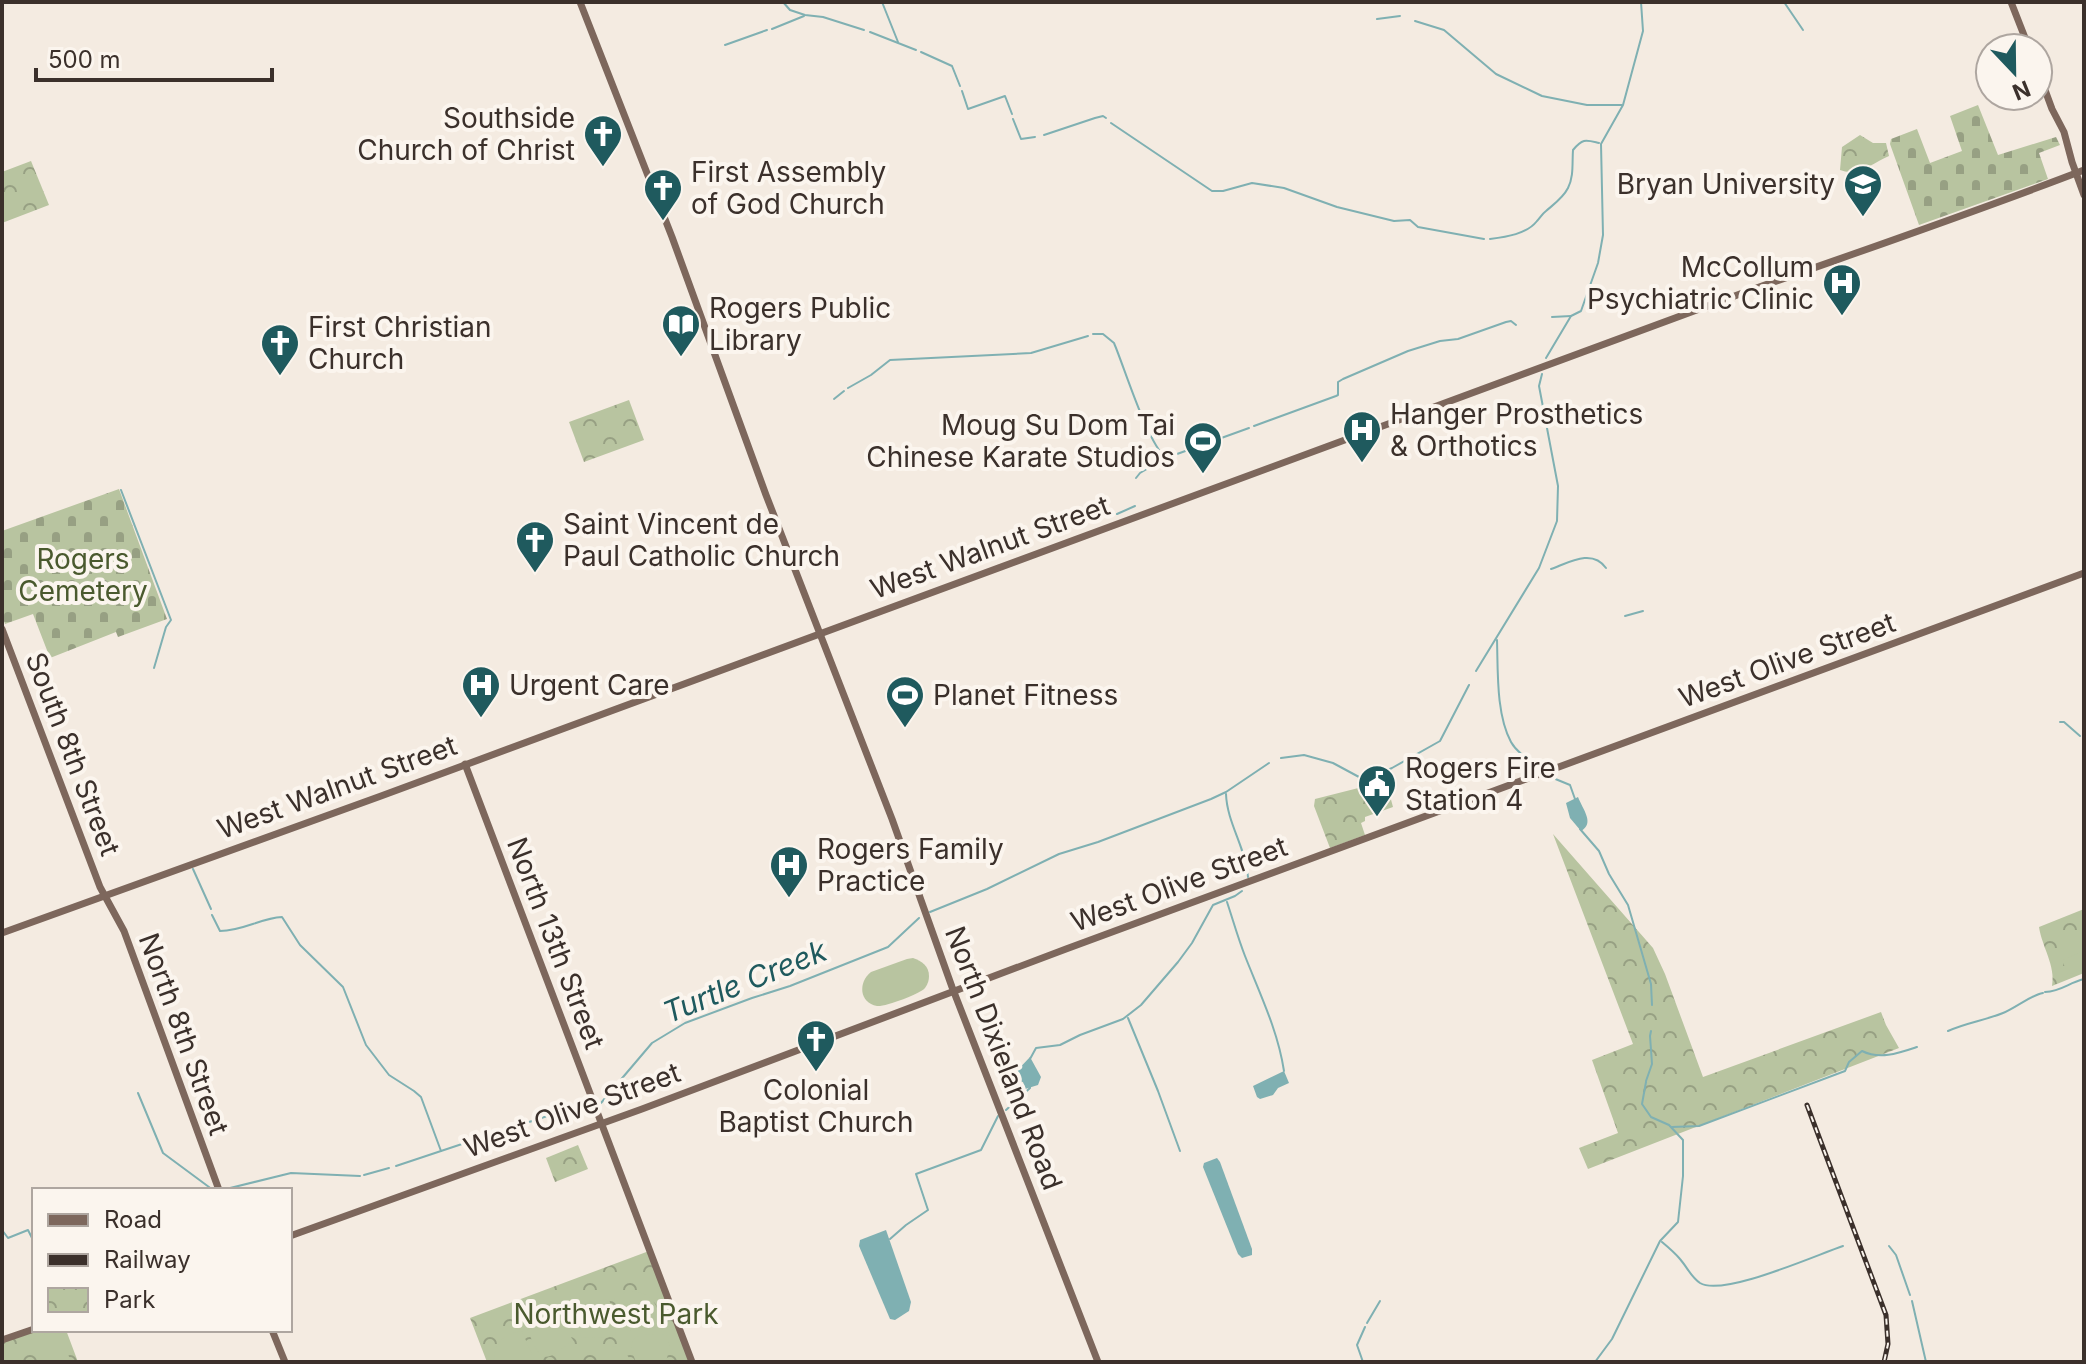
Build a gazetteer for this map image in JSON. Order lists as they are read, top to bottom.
{
  "streets": {
    "main road": [
      "West Walnut Street",
      "West Olive Street",
      "South 8th Street",
      "North 13th Street",
      "North 8th Street",
      "North Dixieland Road"
    ]
  },
  "crossings": [
    ["West Walnut Street", "South 8th Street"],
    ["West Walnut Street", "North 13th Street"],
    ["West Walnut Street", "North 8th Street"],
    ["West Walnut Street", "North Dixieland Road"],
    ["West Olive Street", "North 13th Street"],
    ["West Olive Street", "North Dixieland Road"],
    ["South 8th Street", "North 8th Street"]
  ],
  "water": ["Turtle Creek"],
  "parks": ["Rogers Cemetery", "Northwest Park"],
  "places": {
    "church": [
      "Southside Church of Christ",
      "First Assembly of God Church",
      "First Christian Church",
      "Saint Vincent de Paul Catholic Church",
      "Colonial Baptist Church"
    ],
    "school or university": ["Bryan University"],
    "hospital": [
      "McCollum Psychiatric Clinic",
      "Hanger Prosthetics & Orthotics",
      "Urgent Care",
      "Rogers Family Practice"
    ],
    "library": ["Rogers Public Library"],
    "sports": ["Moug Su Dom Tai Chinese Karate Studios", "Planet Fitness"],
    "public building": ["Rogers Fire Station 4"]
  },
  "legend": ["Road", "Railway", "Park"],
  "scale_bar": "500 m",
  "north": "bottom"
}
